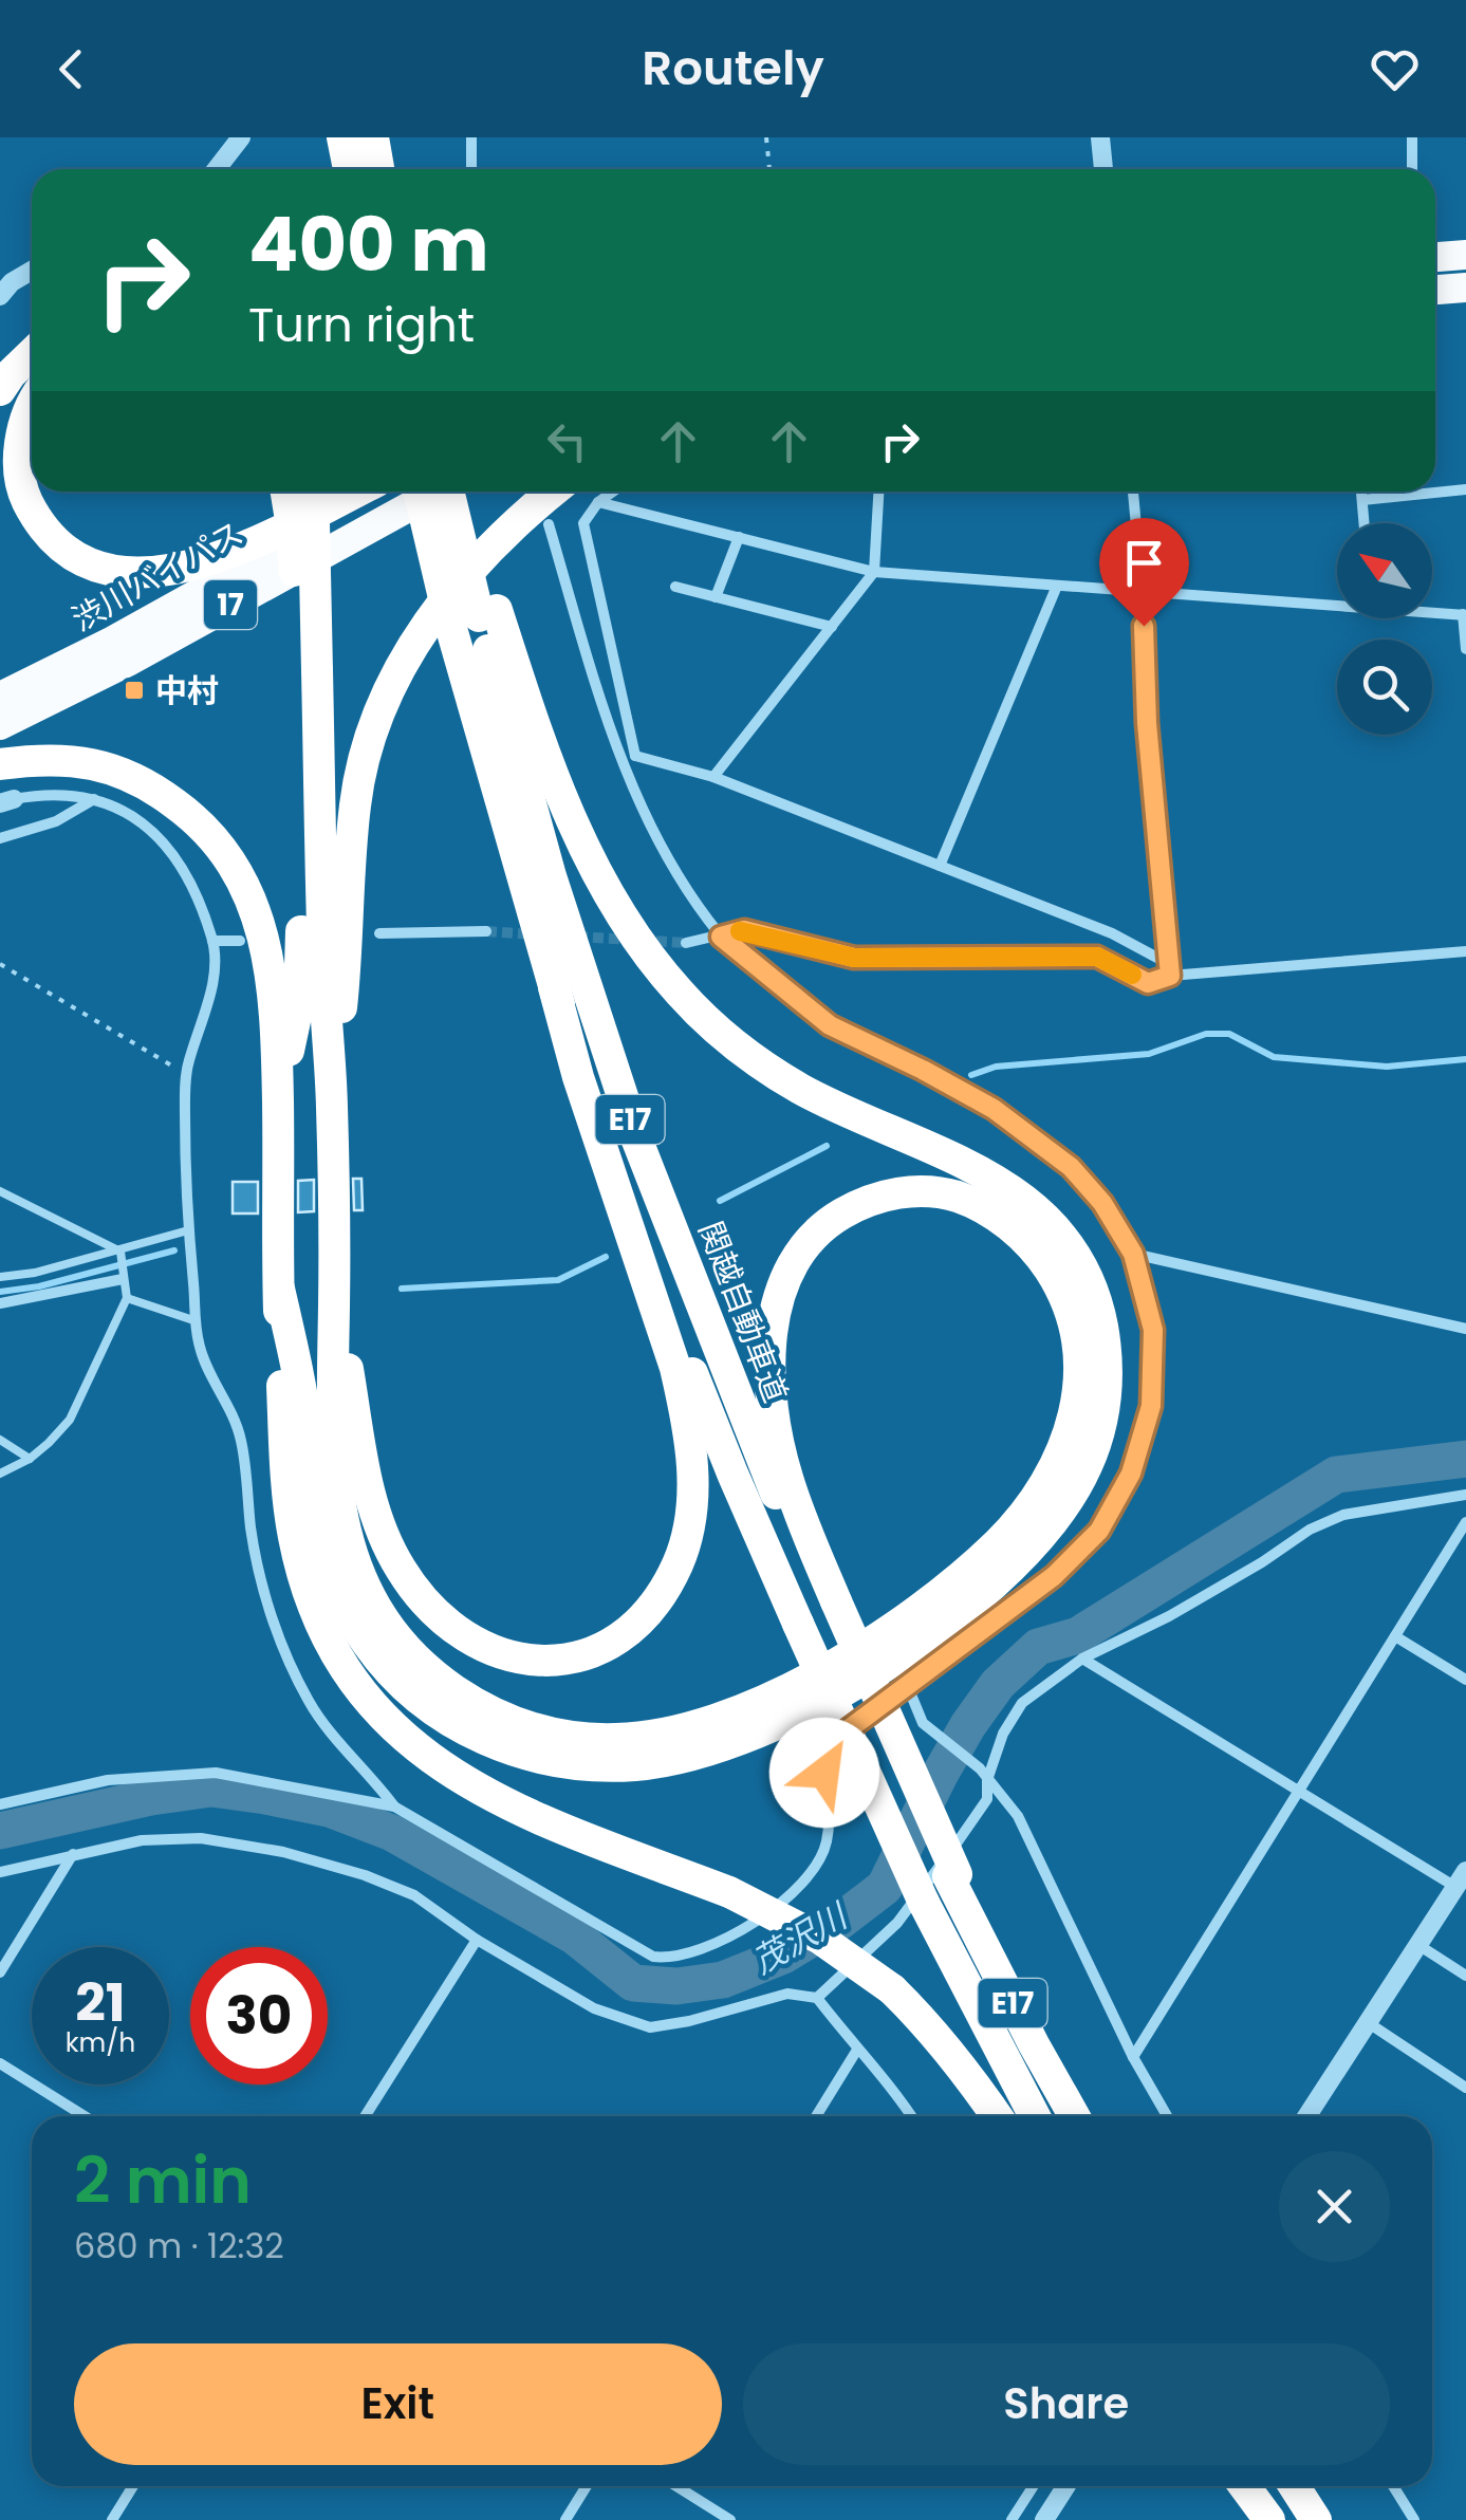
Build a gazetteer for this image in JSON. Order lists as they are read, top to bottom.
{
  "streets": {
    "highway": [
      "渋川バイパス",
      "17",
      "E17",
      "関越自動車道"
    ]
  },
  "water": ["茂沢川"],
  "places": {
    "transit": ["中村"]
  },
  "north": "top left",
  "page": {
    "header": "Routely",
    "turn": ["400 m", "Turn right"],
    "speed": "21 km/h",
    "limit": "30",
    "heading": ["2 min", "680 m · 12:32"],
    "buttons": ["Exit", "Share"]
  }
}
